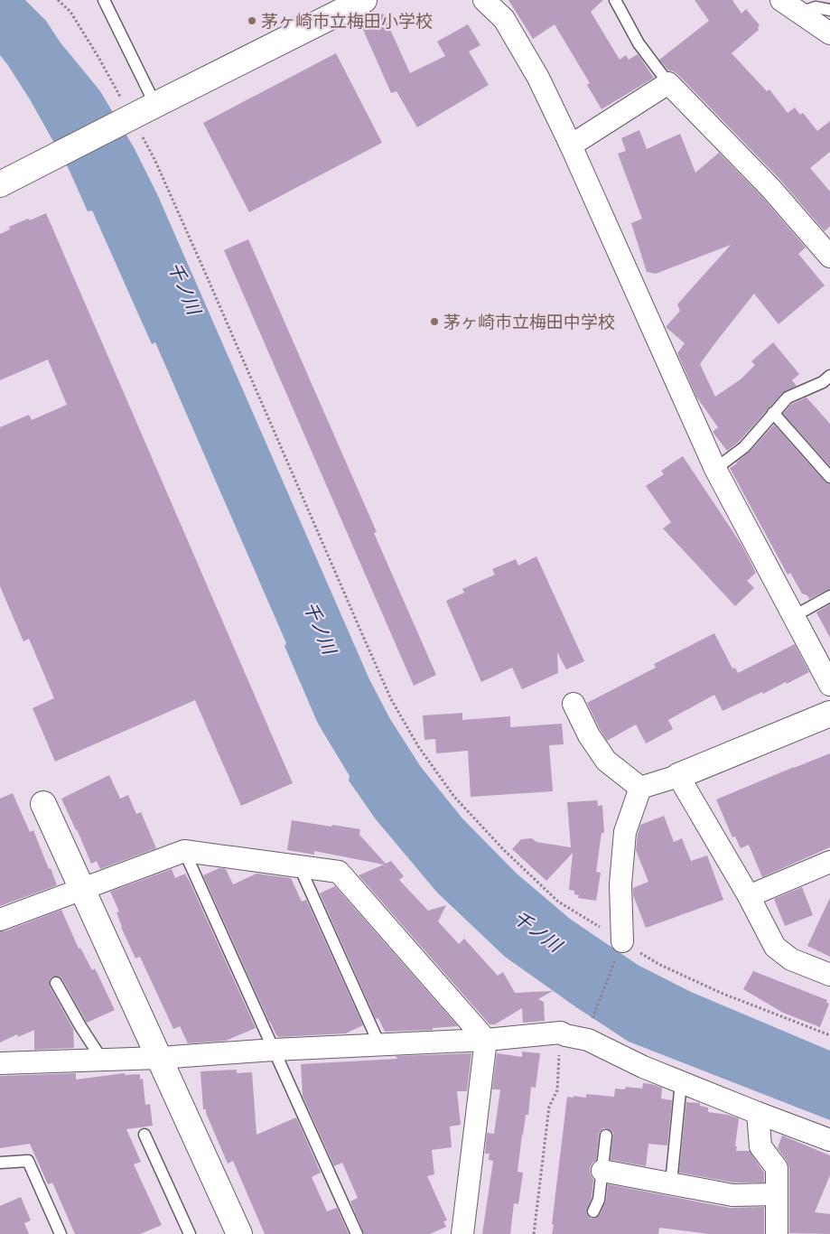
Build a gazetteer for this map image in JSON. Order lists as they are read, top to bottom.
{
  "water": ["千ノ川"],
  "places": ["茅ヶ崎市立梅田小学校", "茅ヶ崎市立梅田中学校"]
}
